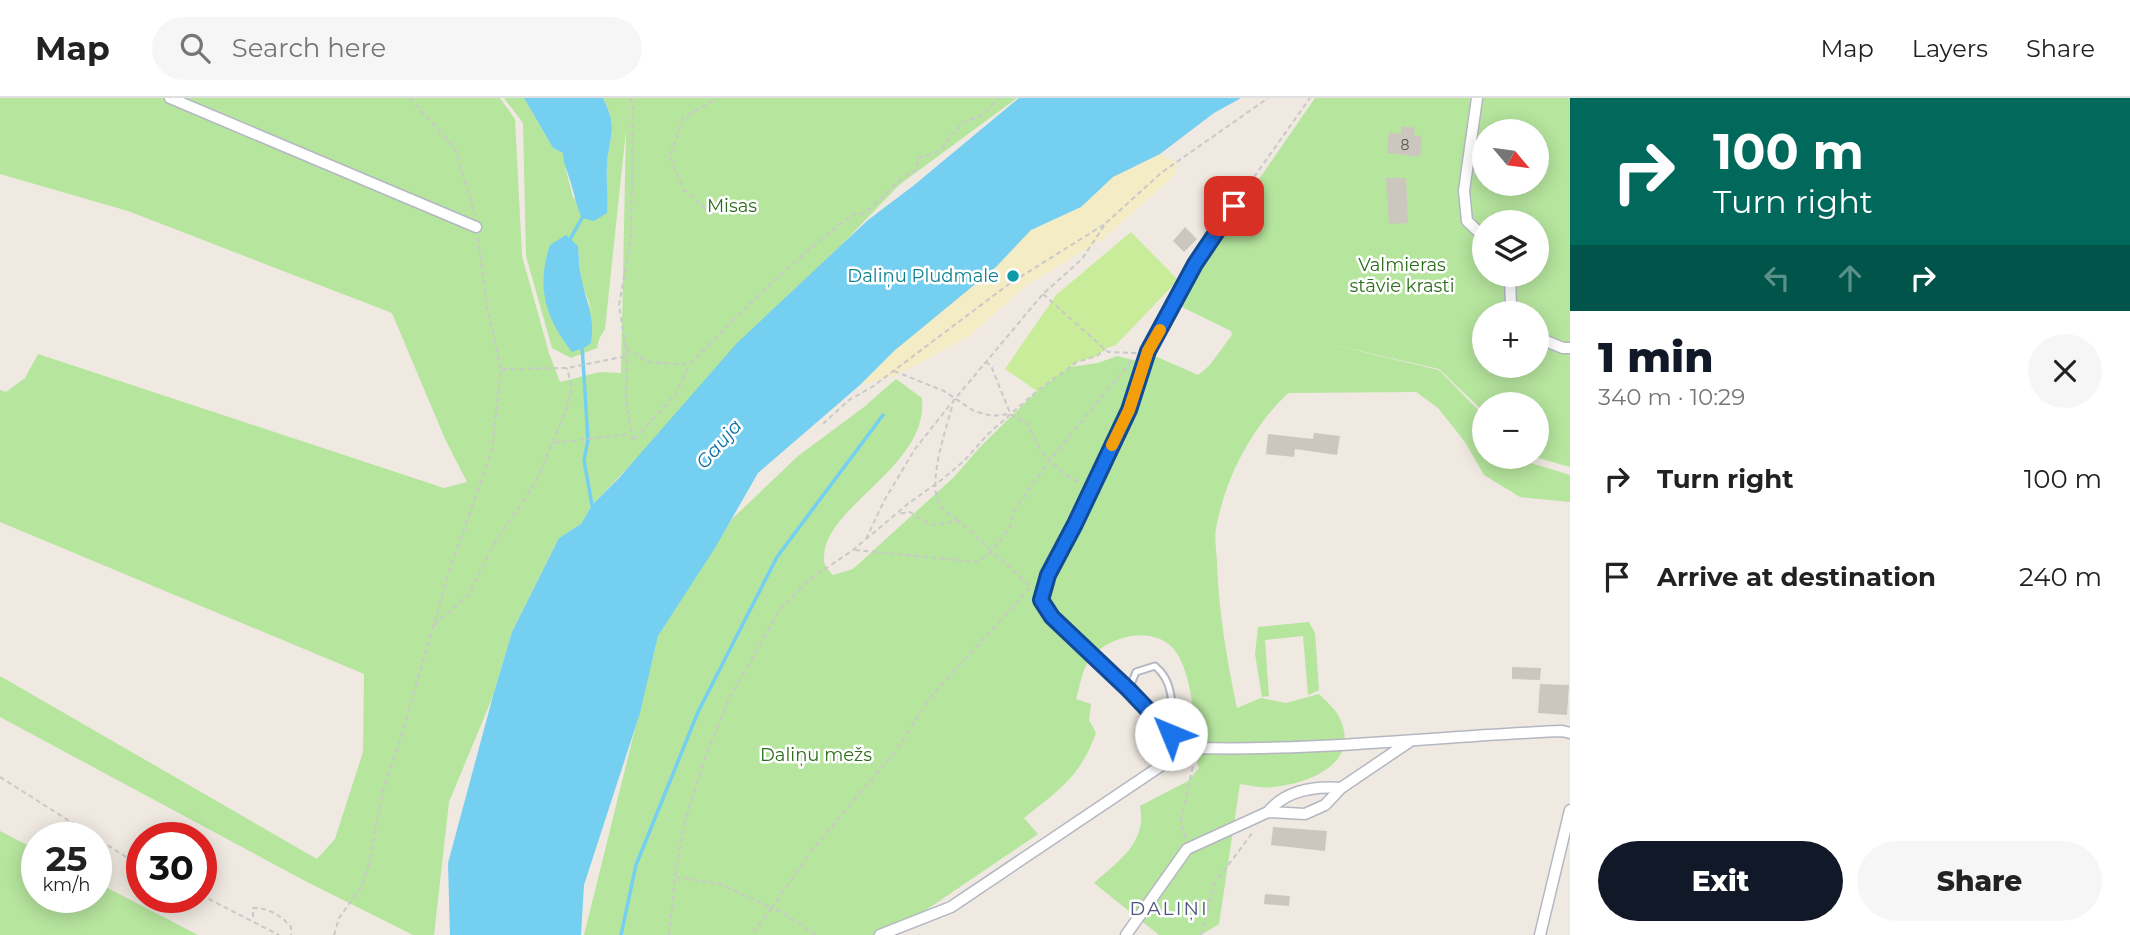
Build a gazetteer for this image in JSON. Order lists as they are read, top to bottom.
{
  "districts": ["DALIŅI"],
  "water": ["Gauja"],
  "parks": ["Misas", "Valmieras stāvie krasti", "Daliņu mežs"],
  "places": ["Daliņu Pludmale"],
  "house_numbers": ["8"],
  "north": "bottom right",
  "page": {
    "header": "Map",
    "search": "Search here",
    "nav": ["Map", "Layers", "Share"],
    "turn": ["100 m", "Turn right"],
    "map_buttons": ["+", "−"],
    "heading": ["1 min", "340 m · 10:29"],
    "list": [
      {
        "name": "Turn right",
        "value": "100 m"
      },
      {
        "name": "Arrive at destination",
        "value": "240 m"
      }
    ],
    "speed": "25 km/h",
    "limit": "30",
    "buttons": ["Exit", "Share"]
  }
}
